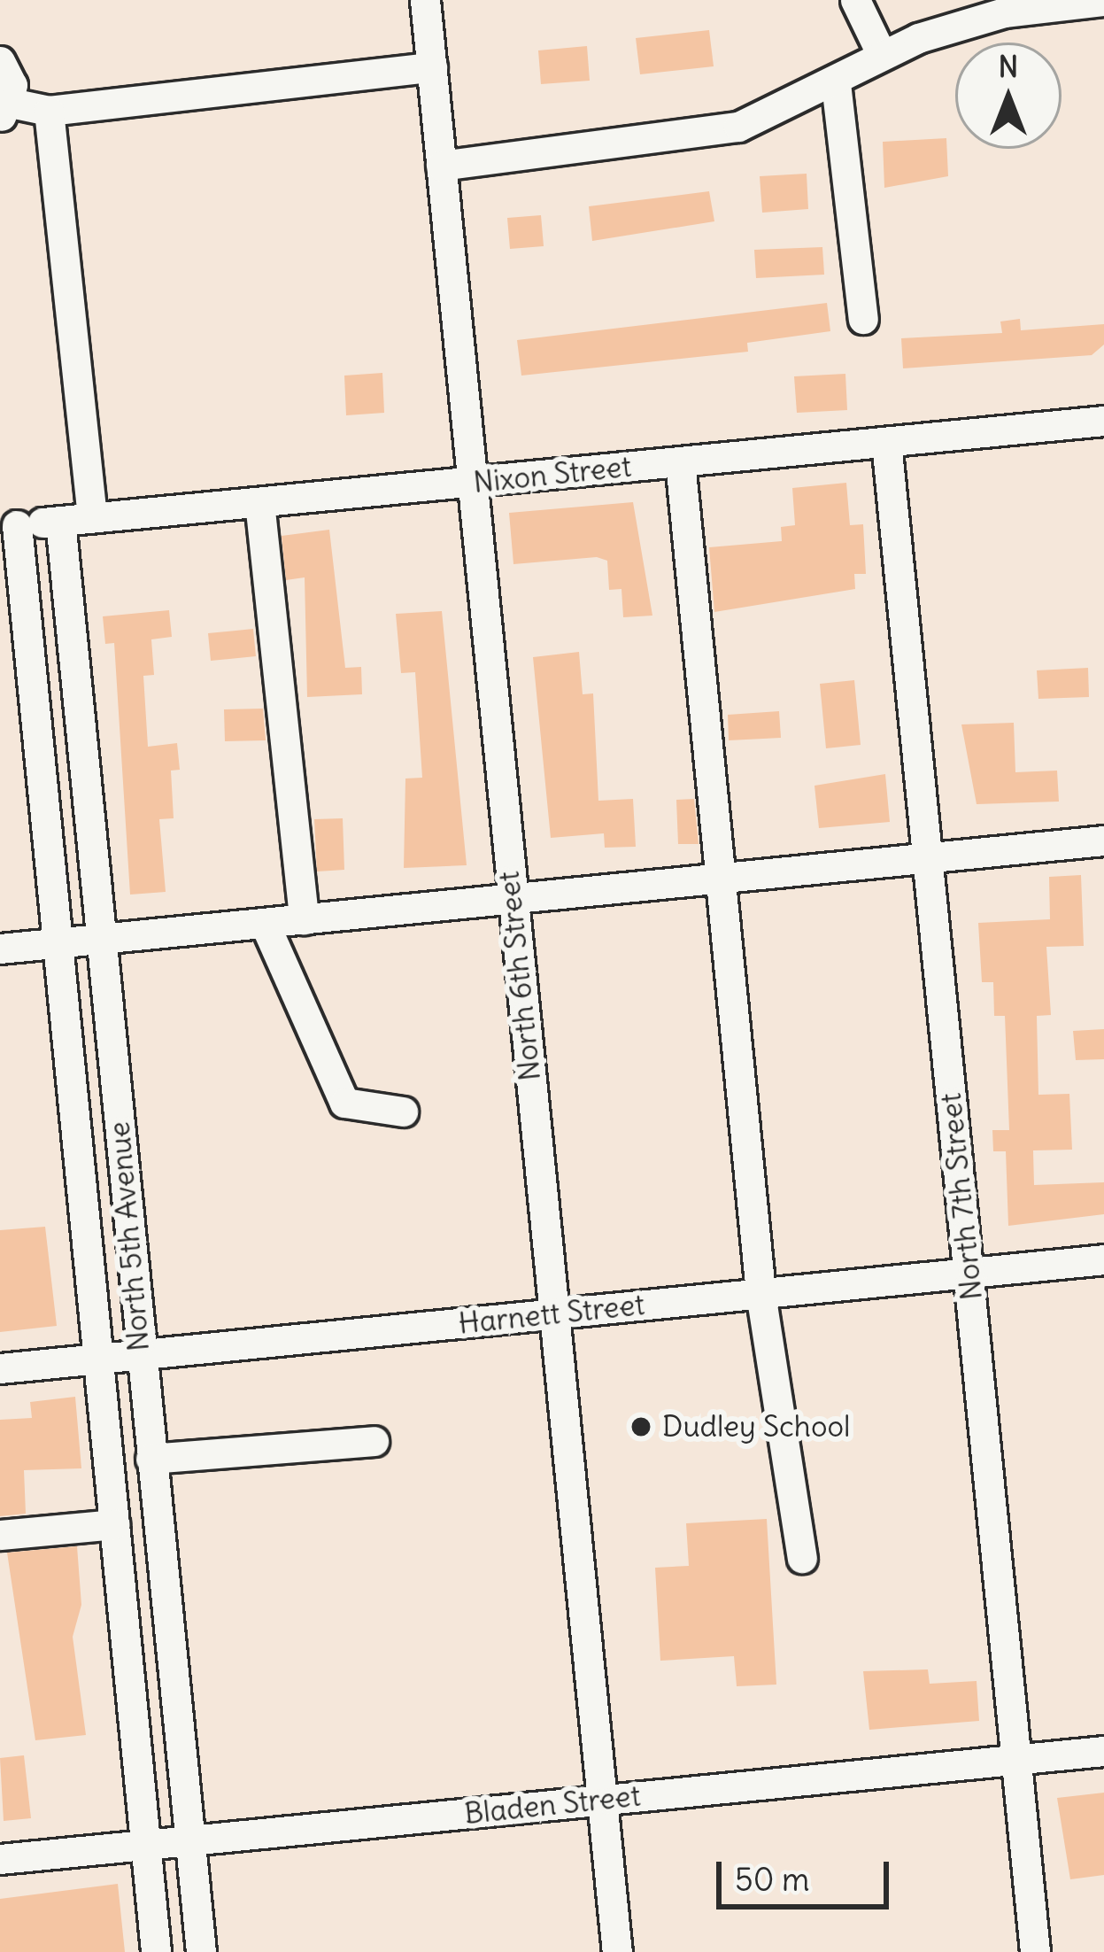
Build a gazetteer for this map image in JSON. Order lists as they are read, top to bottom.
{
  "streets": {
    "street": [
      "Nixon Street",
      "North 6th Street",
      "North 7th Street",
      "North 5th Avenue",
      "Harnett Street",
      "Bladen Street"
    ]
  },
  "crossings": [
    ["Nixon Street", "North 6th Street"],
    ["Nixon Street", "North 7th Street"],
    ["Nixon Street", "North 5th Avenue"],
    ["North 6th Street", "Harnett Street"],
    ["North 6th Street", "Bladen Street"],
    ["North 7th Street", "Harnett Street"],
    ["North 7th Street", "Bladen Street"],
    ["North 5th Avenue", "Harnett Street"],
    ["North 5th Avenue", "Bladen Street"]
  ],
  "places": ["Dudley School"],
  "scale_bar": "50 m",
  "north": "top"
}
